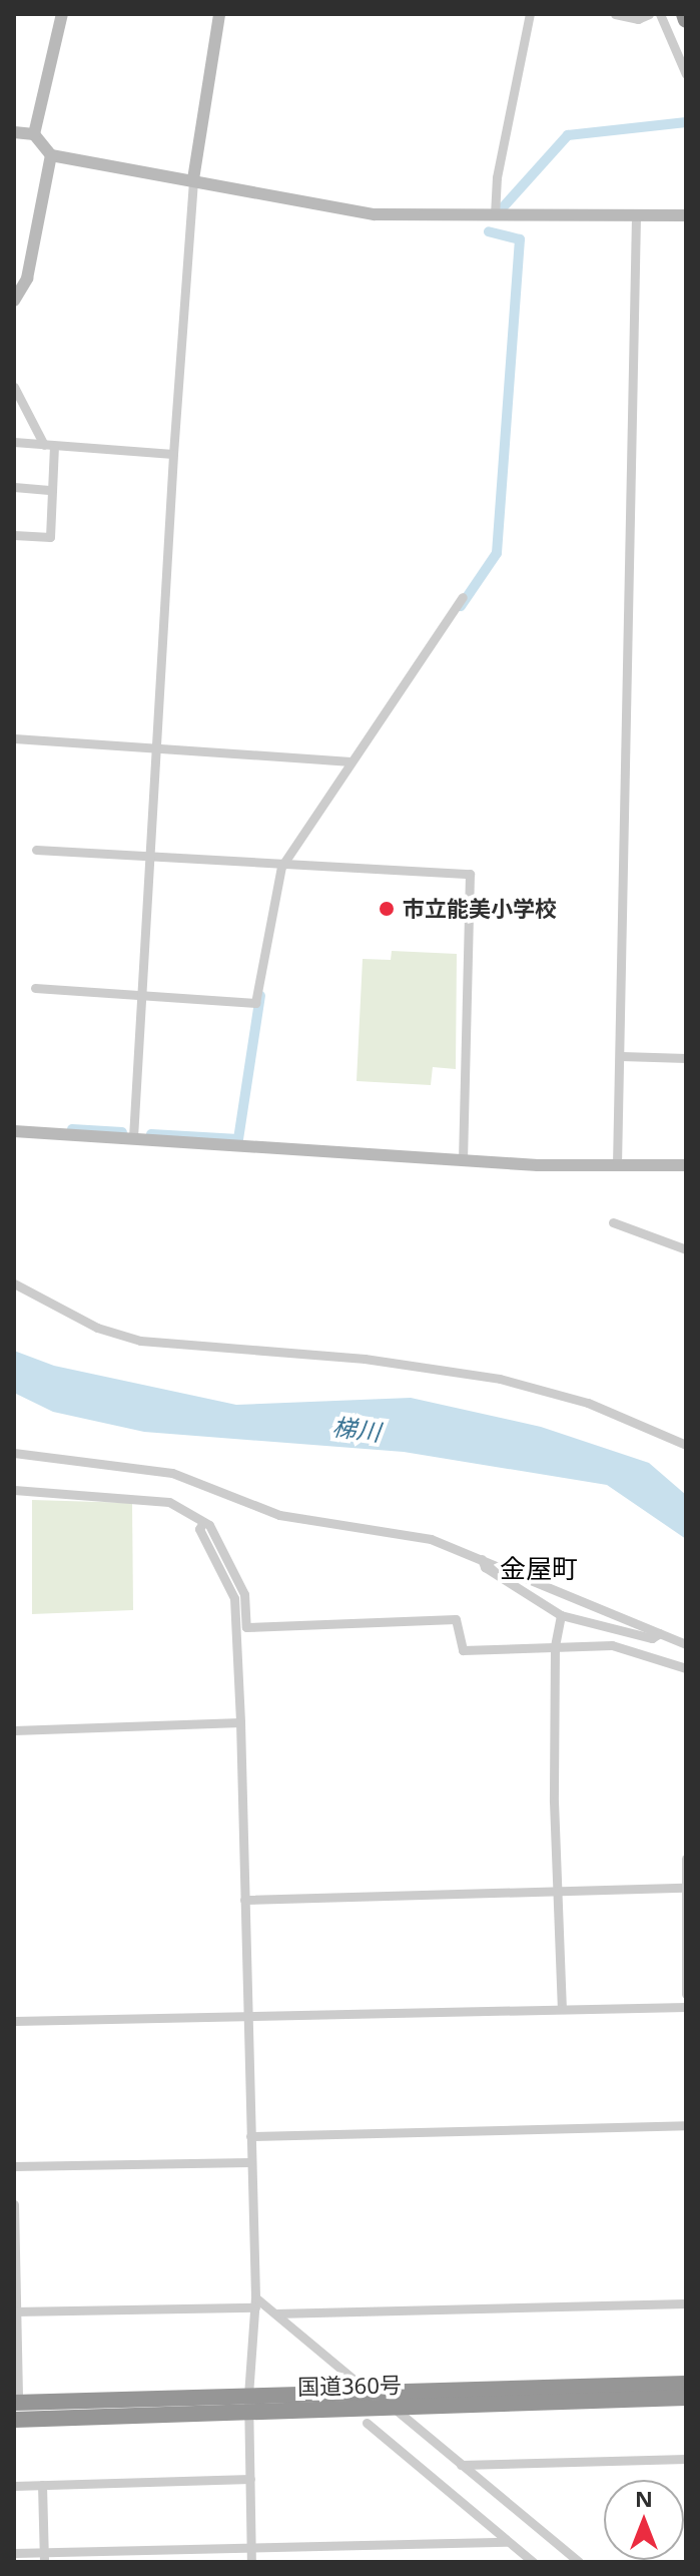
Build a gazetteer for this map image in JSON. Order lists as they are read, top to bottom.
{
  "streets": {
    "highway": ["国道360号"]
  },
  "districts": ["金屋町"],
  "water": ["梯川"],
  "places": ["市立能美小学校"],
  "north": "top"
}
